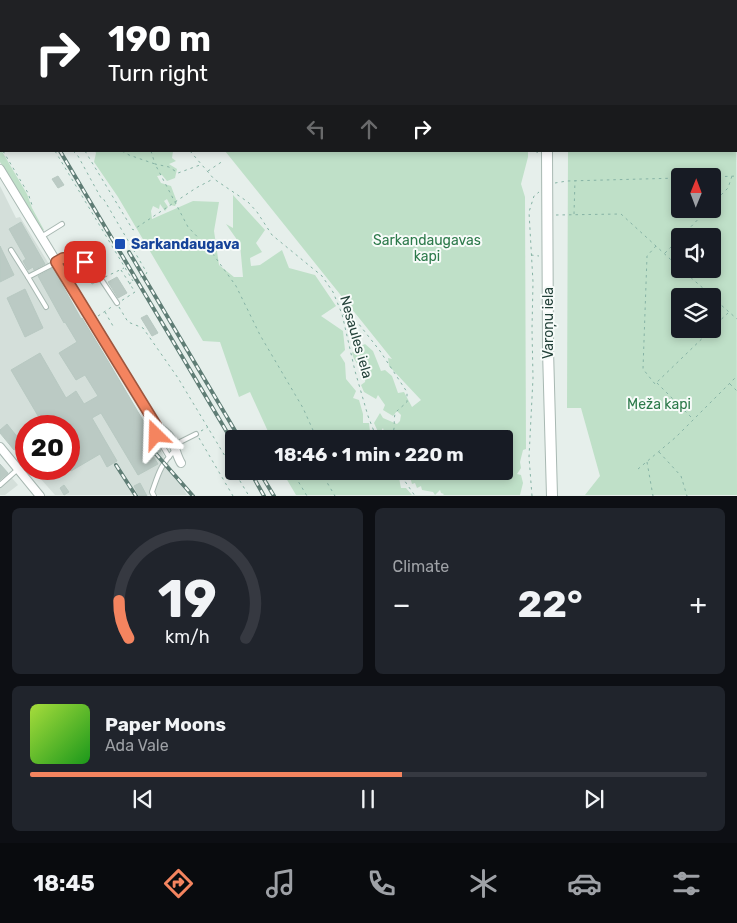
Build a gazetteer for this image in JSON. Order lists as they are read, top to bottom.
{
  "streets": {
    "street": ["Varoņu iela"],
    "path": ["Nesaules iela"]
  },
  "parks": ["Sarkandaugavas kapi", "Meža kapi"],
  "places": {
    "transit": ["Sarkandaugava"]
  },
  "north": "top",
  "page": {
    "turn": ["190 m", "Turn right"],
    "limit": "20",
    "trip": "18:46 · 1 min · 220 m",
    "tile": "Climate",
    "heat": ["−", "22°", "+"],
    "song": ["Paper Moons", "Ada Vale"],
    "tabs": "18:45",
    "gauge": ["19", "km/h"]
  }
}
